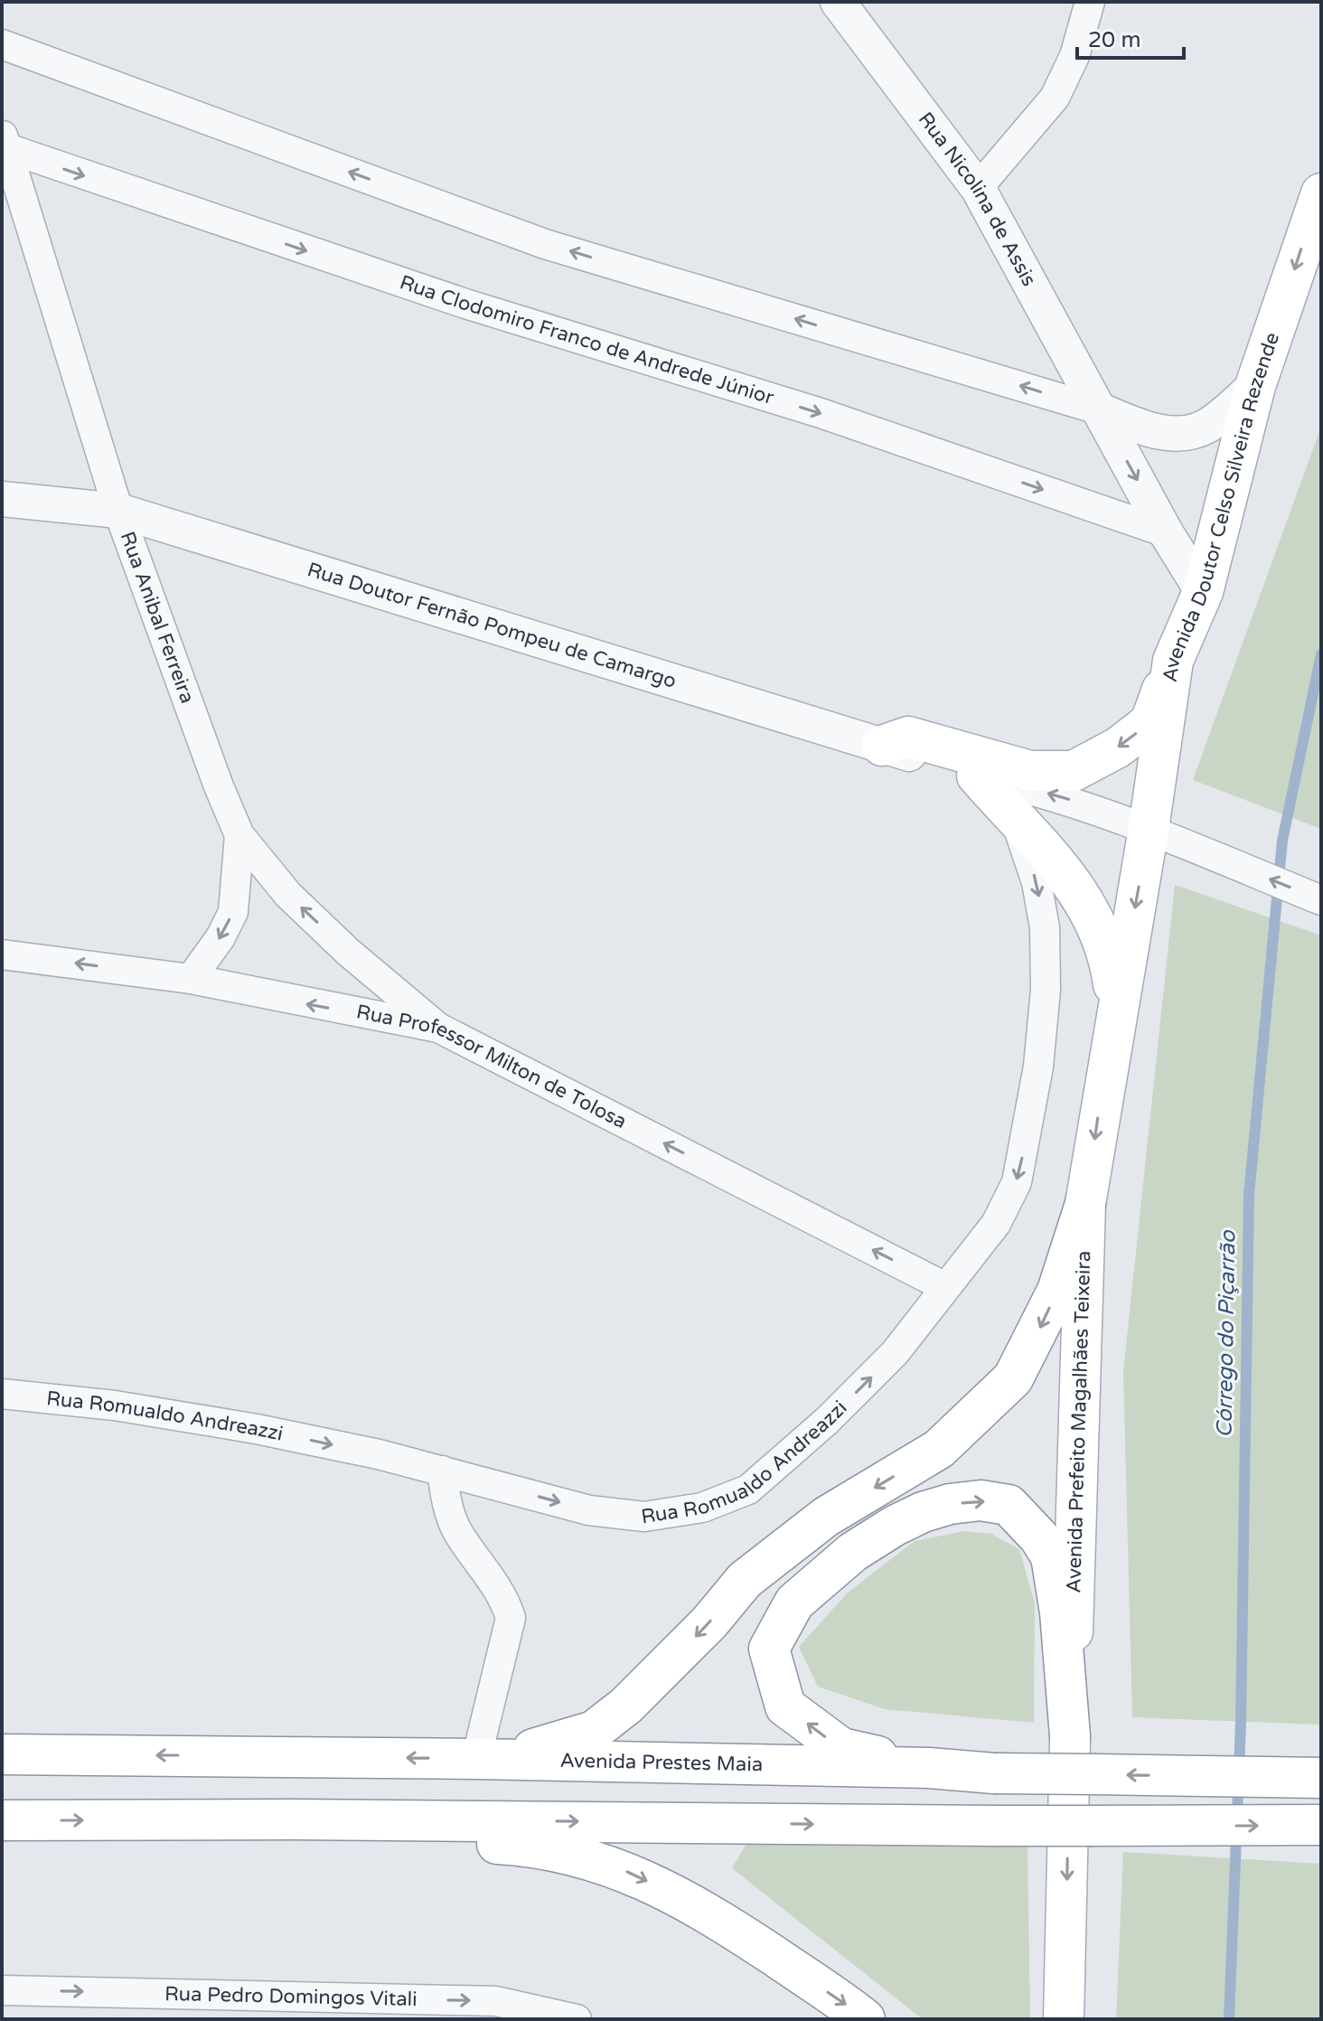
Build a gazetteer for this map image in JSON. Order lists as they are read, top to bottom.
{
  "streets": {
    "main road": ["Avenida Doutor Celso Silveira Rezende", "Avenida Prefeito Magalhães Teixeira", "Avenida Prestes Maia"],
    "street": [
      "Rua Nicolina de Assis",
      "Rua Clodomiro Franco de Andrede Júnior",
      "Rua Anibal Ferreira",
      "Rua Doutor Fernão Pompeu de Camargo",
      "Rua Professor Milton de Tolosa",
      "Rua Romualdo Andreazzi",
      "Rua Pedro Domingos Vitali"
    ]
  },
  "crossings": [
    ["Rua Nicolina de Assis", "Rua Clodomiro Franco de Andrede Júnior"],
    ["Rua Nicolina de Assis", "Avenida Doutor Celso Silveira Rezende"],
    ["Rua Clodomiro Franco de Andrede Júnior", "Rua Anibal Ferreira"],
    ["Avenida Doutor Celso Silveira Rezende", "Avenida Prefeito Magalhães Teixeira"],
    ["Rua Anibal Ferreira", "Rua Doutor Fernão Pompeu de Camargo"],
    ["Rua Anibal Ferreira", "Rua Professor Milton de Tolosa"],
    ["Rua Professor Milton de Tolosa", "Rua Romualdo Andreazzi"]
  ],
  "one_way": ["Rua Professor Milton de Tolosa", "Avenida Prefeito Magalhães Teixeira", "Rua Pedro Domingos Vitali"],
  "water": ["Córrego do Piçarrão"],
  "scale_bar": "20 m"
}
